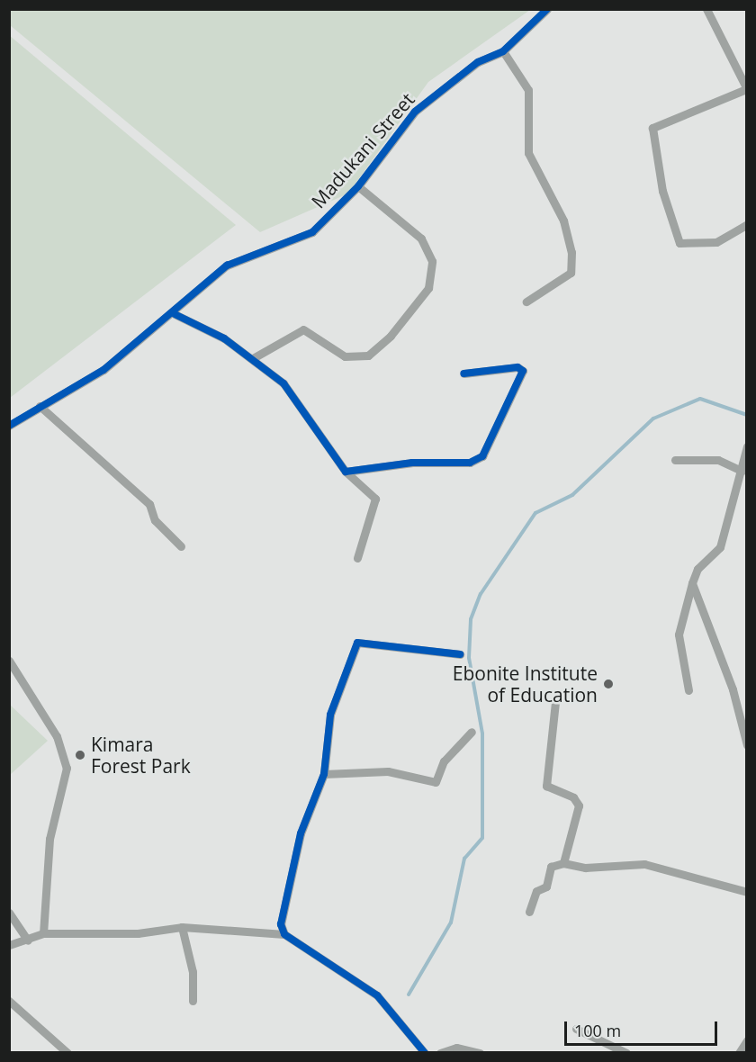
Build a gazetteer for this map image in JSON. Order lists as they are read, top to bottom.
{
  "streets": {
    "street": ["Madukani Street"]
  },
  "places": ["Ebonite Institute of Education", "Kimara Forest Park"],
  "scale_bar": "100 m"
}
